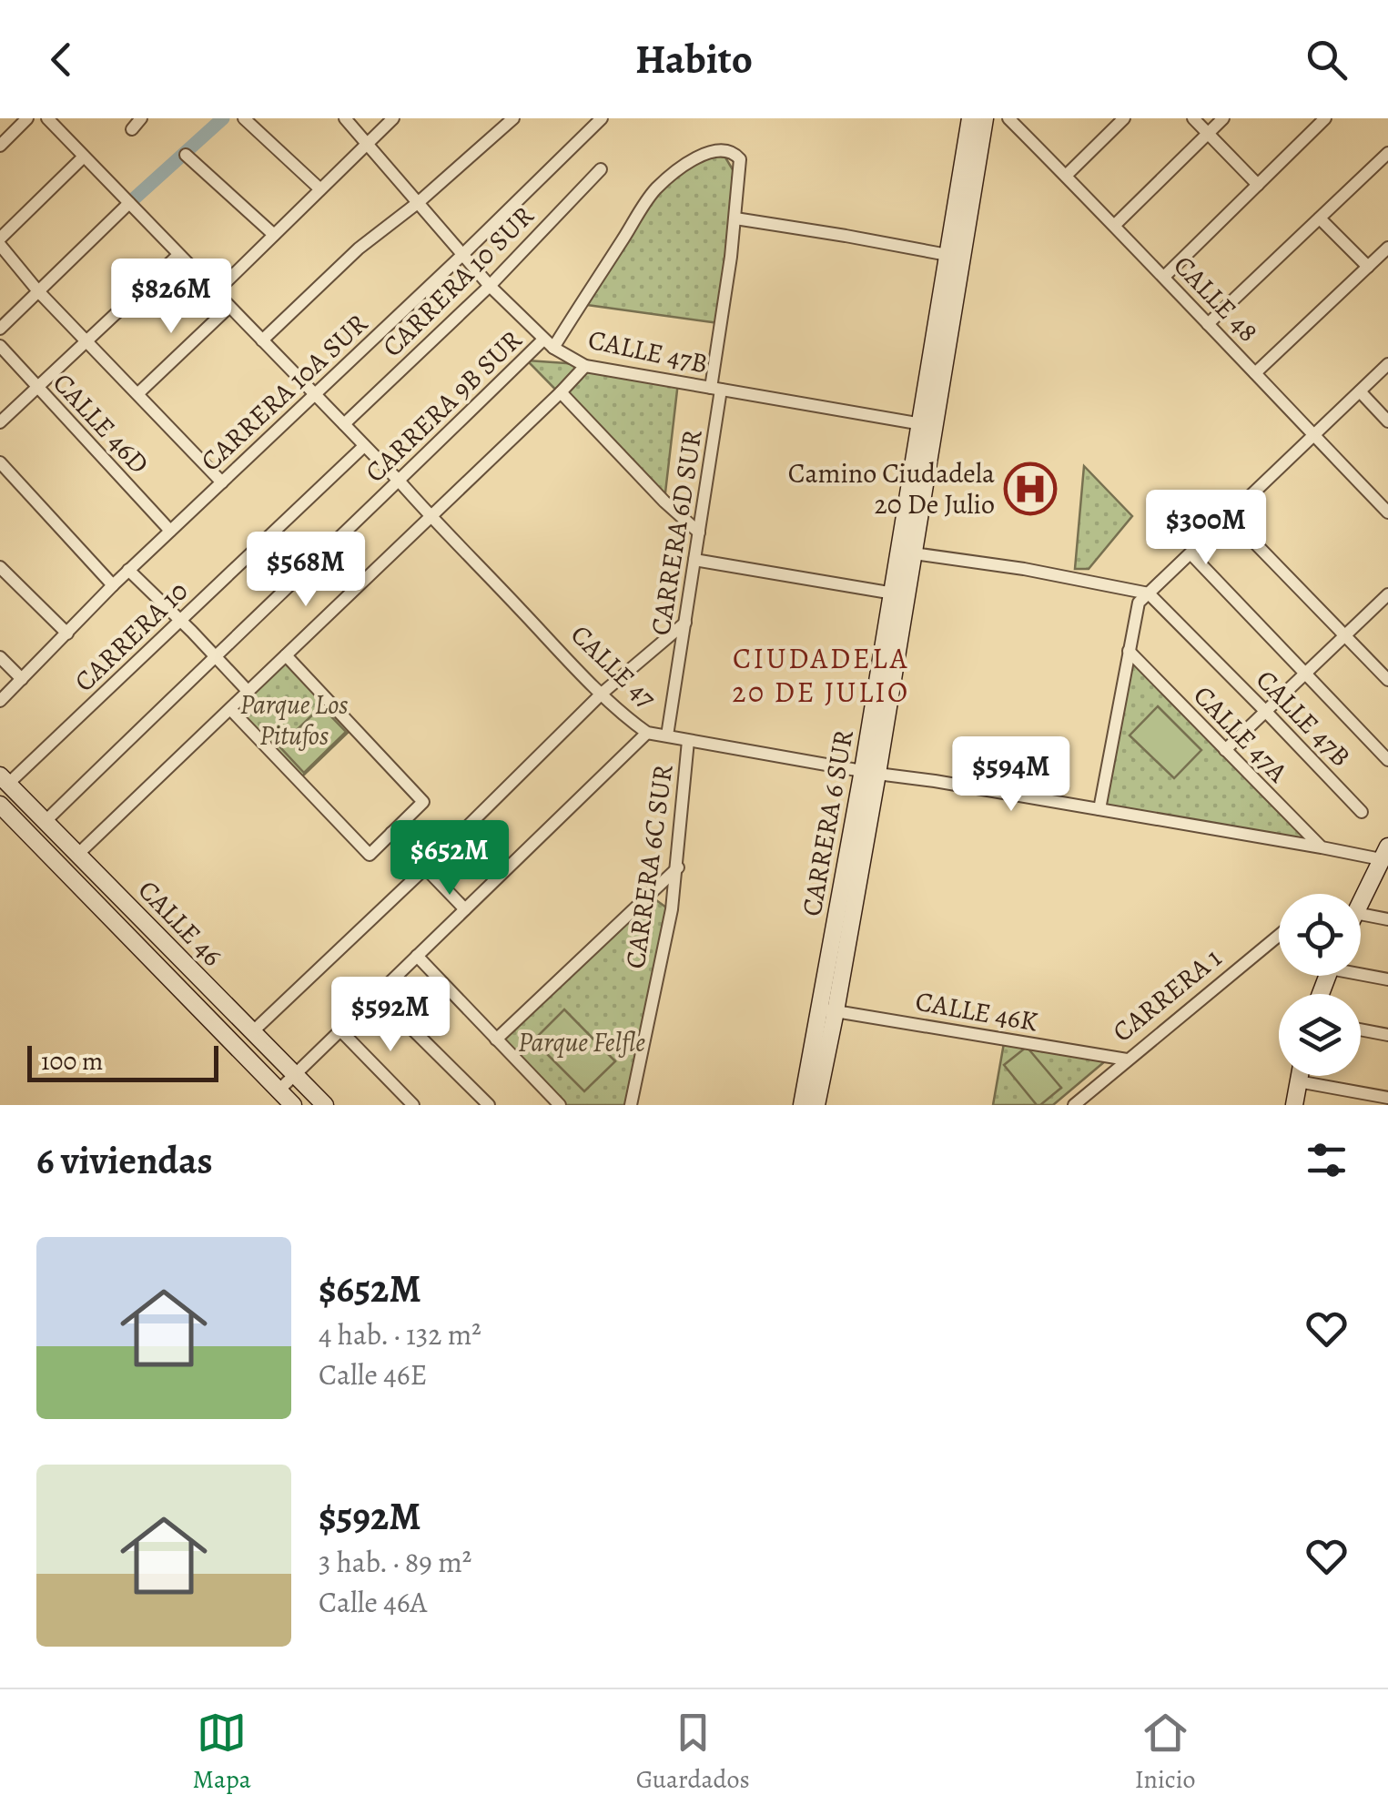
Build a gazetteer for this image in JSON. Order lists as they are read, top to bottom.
{
  "streets": {
    "street": [
      "CARRERA 10 SUR",
      "CALLE 48",
      "CALLE 47B",
      "CARRERA 10A SUR",
      "CARRERA 9B SUR",
      "CALLE 46D",
      "CARRERA 6D SUR",
      "CARRERA 10",
      "CALLE 47",
      "CALLE 47A",
      "CARRERA 6 SUR",
      "CARRERA 6C SUR",
      "CALLE 46",
      "CARRERA 1",
      "CALLE 46K"
    ]
  },
  "crossings": [
    ["CARRERA 10 SUR", "CALLE 47B"],
    ["CARRERA 10 SUR", "CALLE 47"],
    ["CALLE 47B", "CARRERA 10A SUR"],
    ["CALLE 47B", "CARRERA 9B SUR"],
    ["CALLE 47B", "CARRERA 6D SUR"],
    ["CALLE 47B", "CARRERA 6 SUR"],
    ["CARRERA 10A SUR", "CALLE 46D"],
    ["CARRERA 10A SUR", "CALLE 47"],
    ["CARRERA 9B SUR", "CARRERA 6D SUR"],
    ["CARRERA 9B SUR", "CALLE 47"],
    ["CARRERA 9B SUR", "CALLE 46"],
    ["CARRERA 6D SUR", "CALLE 47"],
    ["CARRERA 10", "CALLE 47"],
    ["CARRERA 10", "CALLE 46"],
    ["CALLE 47", "CALLE 47A"],
    ["CALLE 47", "CARRERA 6 SUR"],
    ["CALLE 47", "CARRERA 6C SUR"],
    ["CARRERA 6 SUR", "CALLE 46K"],
    ["CARRERA 1", "CALLE 46K"]
  ],
  "districts": ["CIUDADELA 20 DE JULIO"],
  "parks": ["Parque Los Pitufos", "Parque Felfle"],
  "places": {
    "hospital": ["Camino Ciudadela 20 De Julio"]
  },
  "scale_bar": "100 m",
  "page": {
    "header": "Habito",
    "price": [
      "$826M",
      "$300M",
      "$568M",
      "$594M",
      "$652M",
      "$592M"
    ],
    "scale": "100 m",
    "heading": "6 viviendas",
    "list": [
      {
        "name": "$652M",
        "note": "4 hab. · 132 m² · Calle 46E"
      },
      {
        "name": "$592M",
        "note": "3 hab. · 89 m² · Calle 46A"
      }
    ],
    "tabs": ["Mapa", "Guardados", "Inicio"]
  }
}
